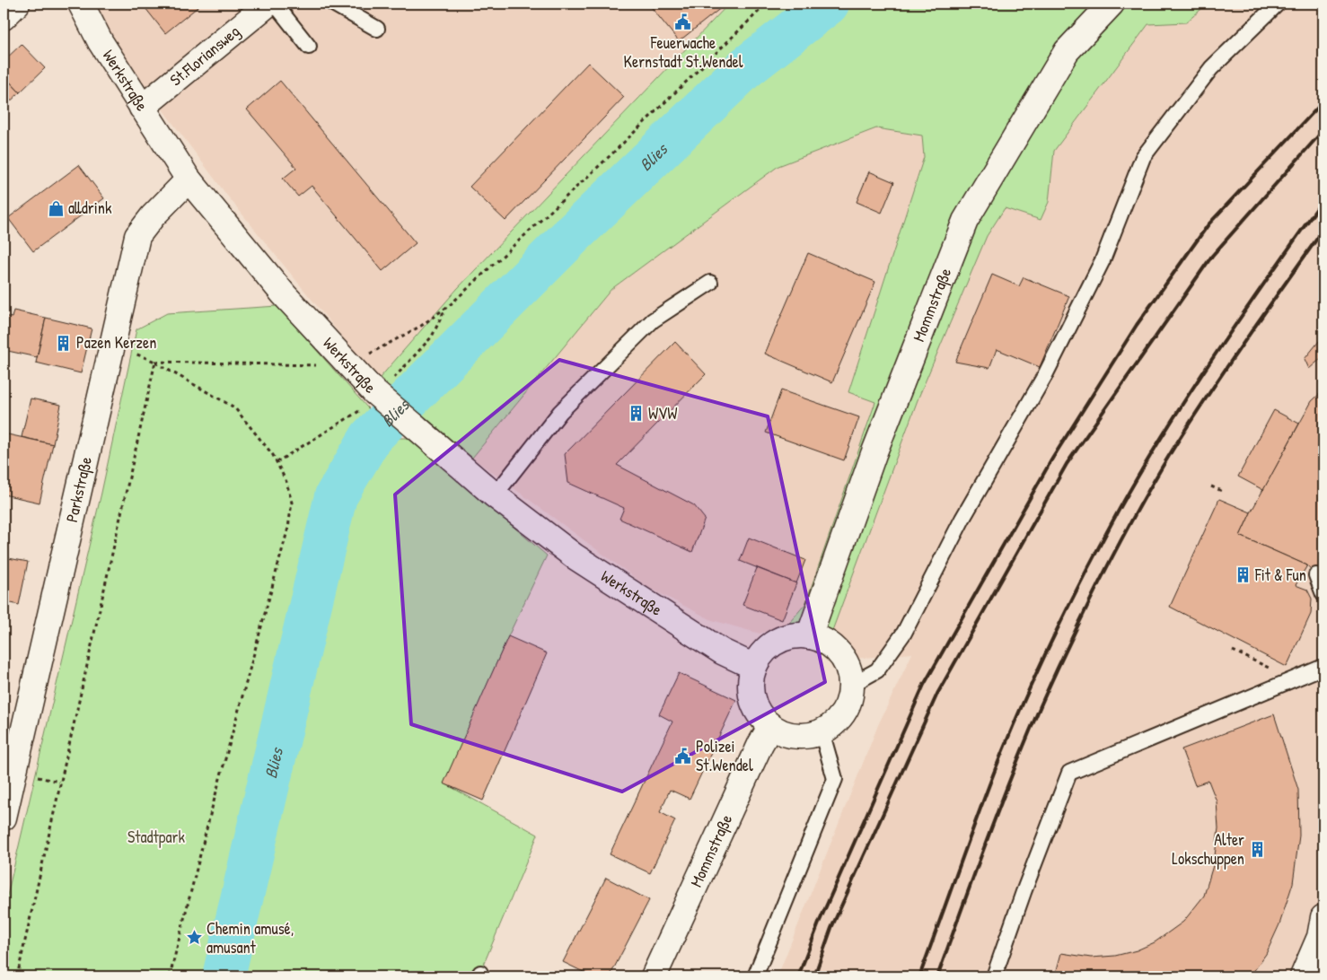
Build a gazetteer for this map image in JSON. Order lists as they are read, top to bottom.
{
  "streets": {
    "street": [
      "St.Floriansweg",
      "Werkstraße",
      "Mommstraße",
      "Parkstraße"
    ]
  },
  "crossings": [
    ["St.Floriansweg", "Werkstraße"],
    ["Werkstraße", "Mommstraße"],
    ["Werkstraße", "Parkstraße"]
  ],
  "water": ["Blies"],
  "parks": ["Stadtpark"],
  "places": {
    "public building": ["Feuerwache Kernstadt St.Wendel", "Polizei St.Wendel"],
    "shop": ["alldrink"],
    "building": [
      "Pazen Kerzen",
      "WVW",
      "Fit & Fun",
      "Alter Lokschuppen"
    ],
    "place": ["Chemin amusé, amusant"]
  }
}
